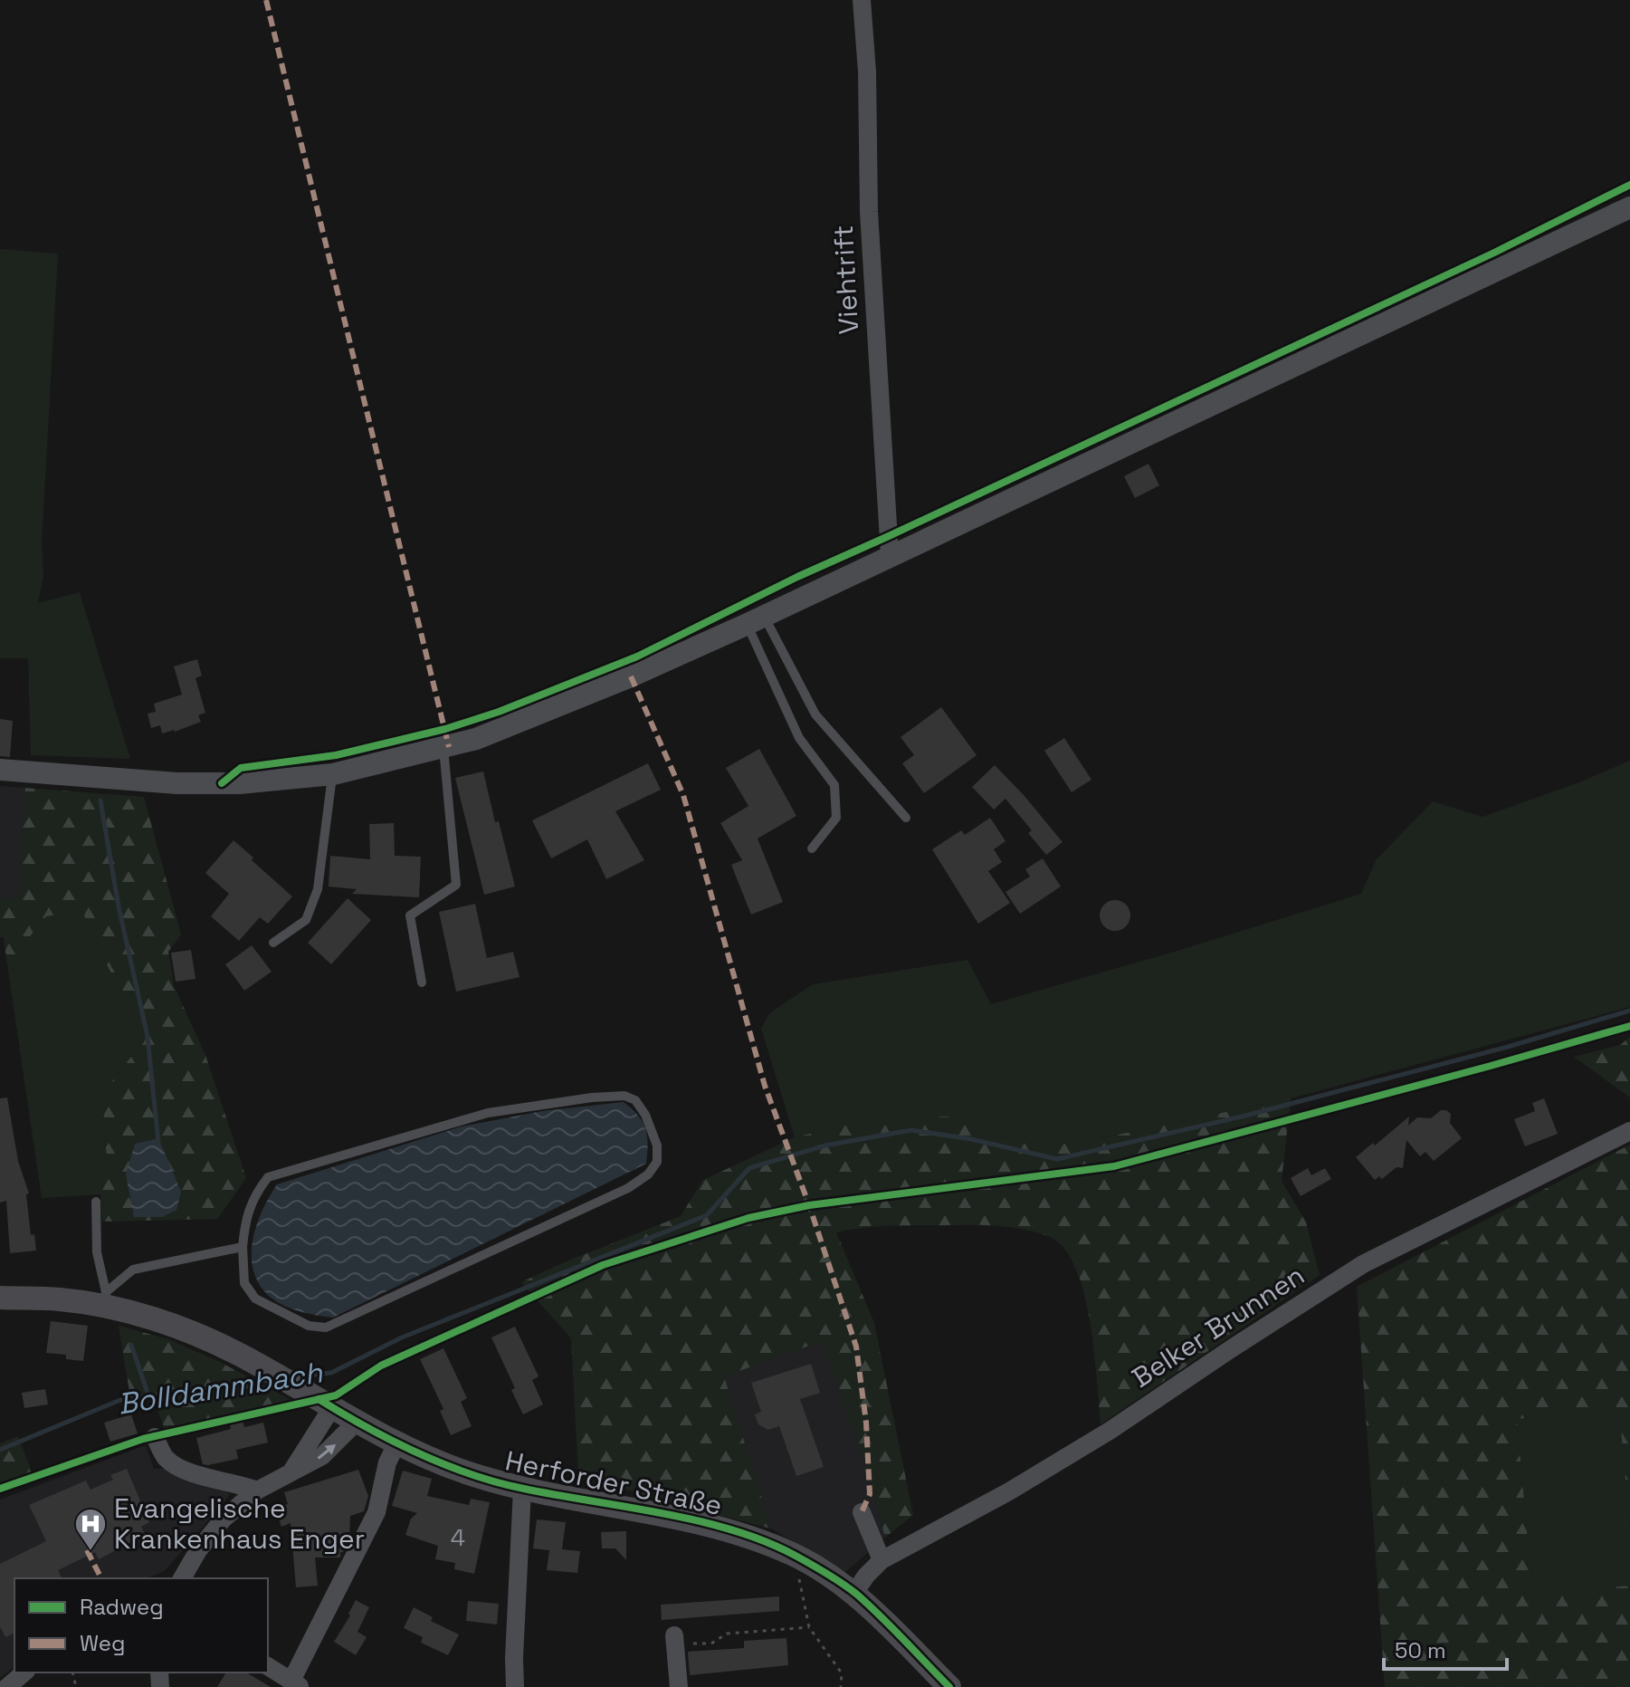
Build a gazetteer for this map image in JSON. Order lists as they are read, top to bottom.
{
  "streets": {
    "main road": ["Herforder Straße"],
    "street": ["Viehtrift", "Belker Brunnen"]
  },
  "crossings": [
    ["Belker Brunnen", "Herforder Straße"]
  ],
  "water": ["Bolldammbach"],
  "places": {
    "hospital": ["Evangelische Krankenhaus Enger"]
  },
  "house_numbers": ["4"],
  "legend": ["Radweg", "Weg"],
  "scale_bar": "50 m"
}
